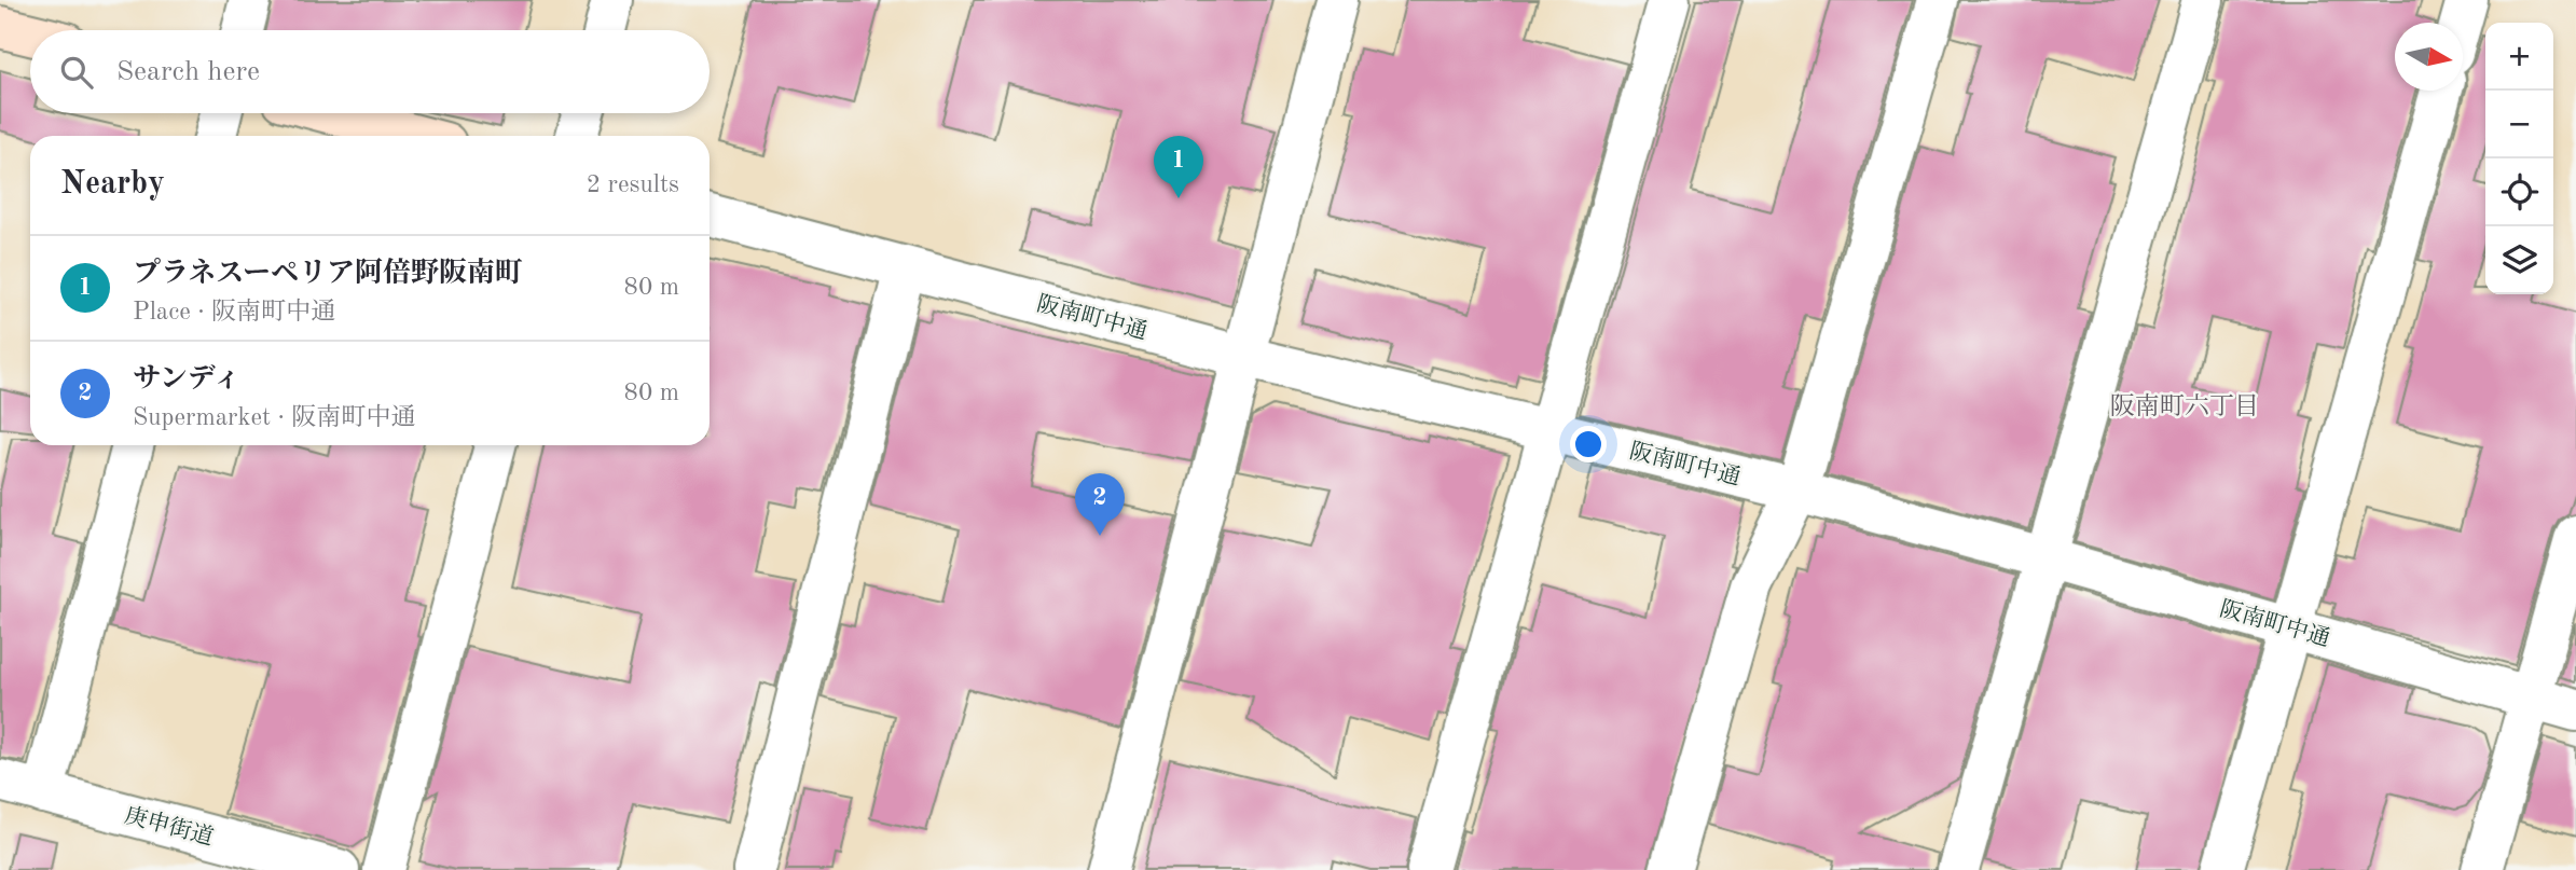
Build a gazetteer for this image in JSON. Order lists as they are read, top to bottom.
{
  "streets": {
    "street": ["阪南町中通", "庚申街道"]
  },
  "districts": ["阪南町六丁目"],
  "north": "right",
  "page": {
    "map_buttons": ["+", "−"],
    "search": "Search here",
    "pins": ["1", "2"],
    "heading": ["Nearby", "2 results"],
    "list": [
      {
        "mark": "1",
        "name": "プラネスーペリア阿倍野阪南町",
        "note": "Place · 阪南町中通",
        "value": "80 m"
      },
      {
        "mark": "2",
        "name": "サンディ",
        "note": "Supermarket · 阪南町中通",
        "value": "80 m"
      }
    ]
  }
}
